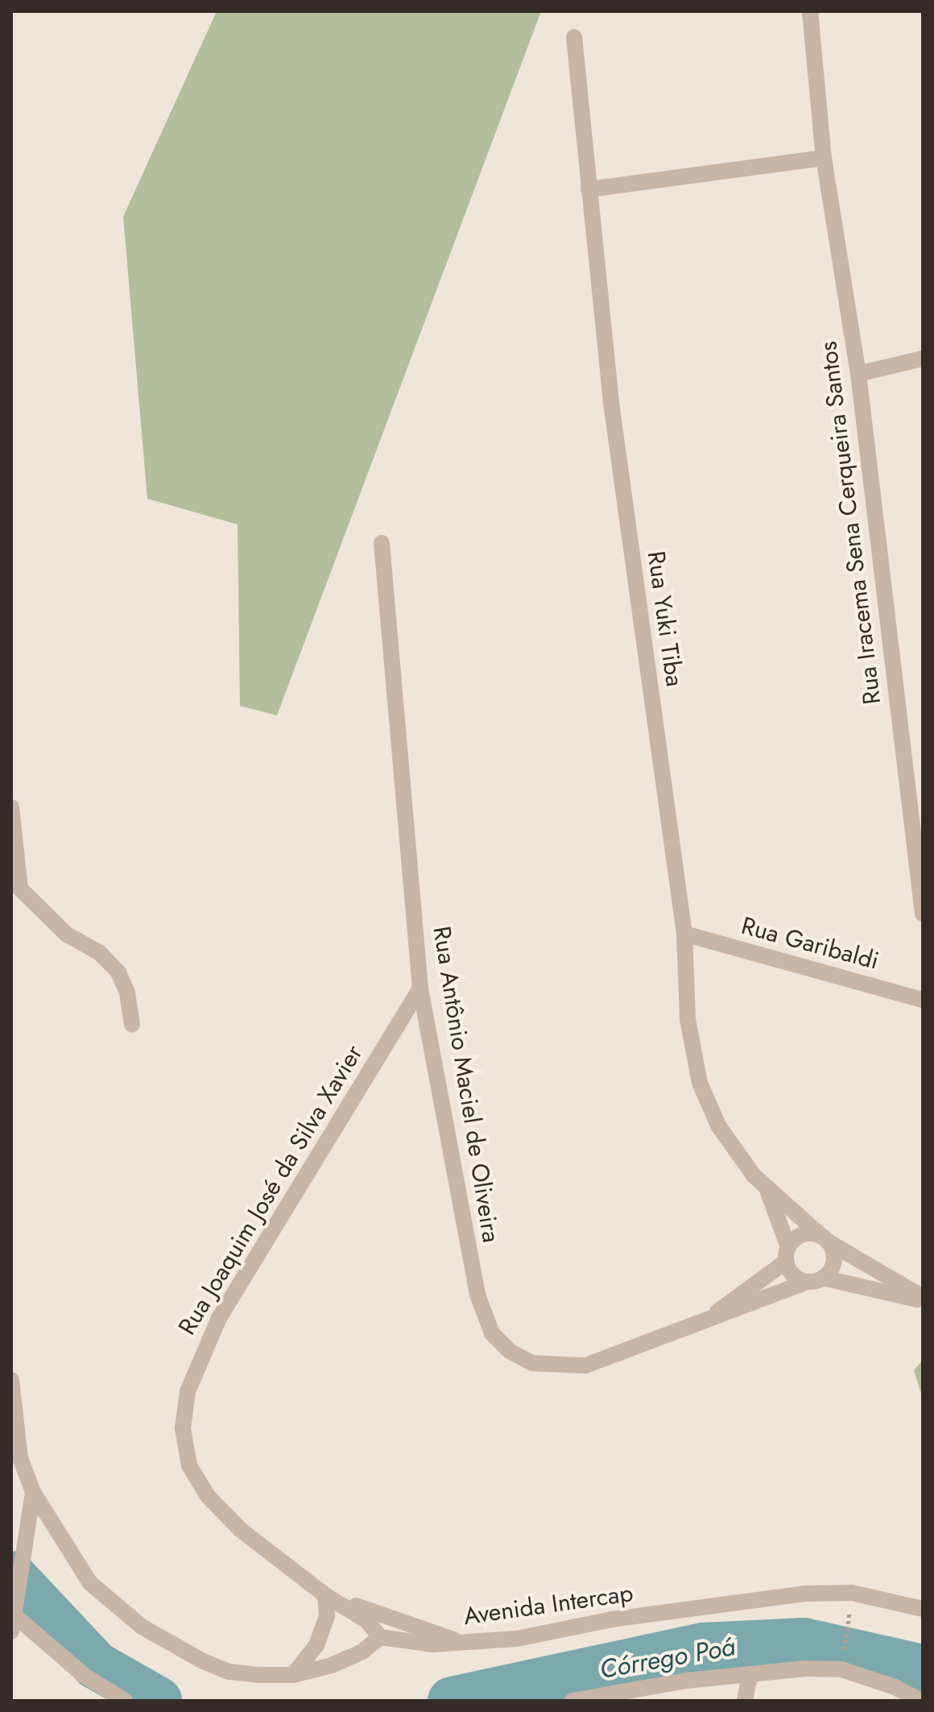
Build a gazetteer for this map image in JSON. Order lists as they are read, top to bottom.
{
  "streets": {
    "street": [
      "Rua Iracema Sena Cerqueira Santos",
      "Rua Yuki Tiba",
      "Rua Garibaldi",
      "Rua Antônio Maciel de Oliveira",
      "Rua Joaquim José da Silva Xavier",
      "Avenida Intercap"
    ]
  },
  "crossings": [
    ["Rua Yuki Tiba", "Rua Garibaldi"],
    ["Rua Yuki Tiba", "Rua Antônio Maciel de Oliveira"],
    ["Rua Antônio Maciel de Oliveira", "Rua Joaquim José da Silva Xavier"],
    ["Rua Joaquim José da Silva Xavier", "Avenida Intercap"]
  ],
  "water": ["Córrego Poá"]
}
